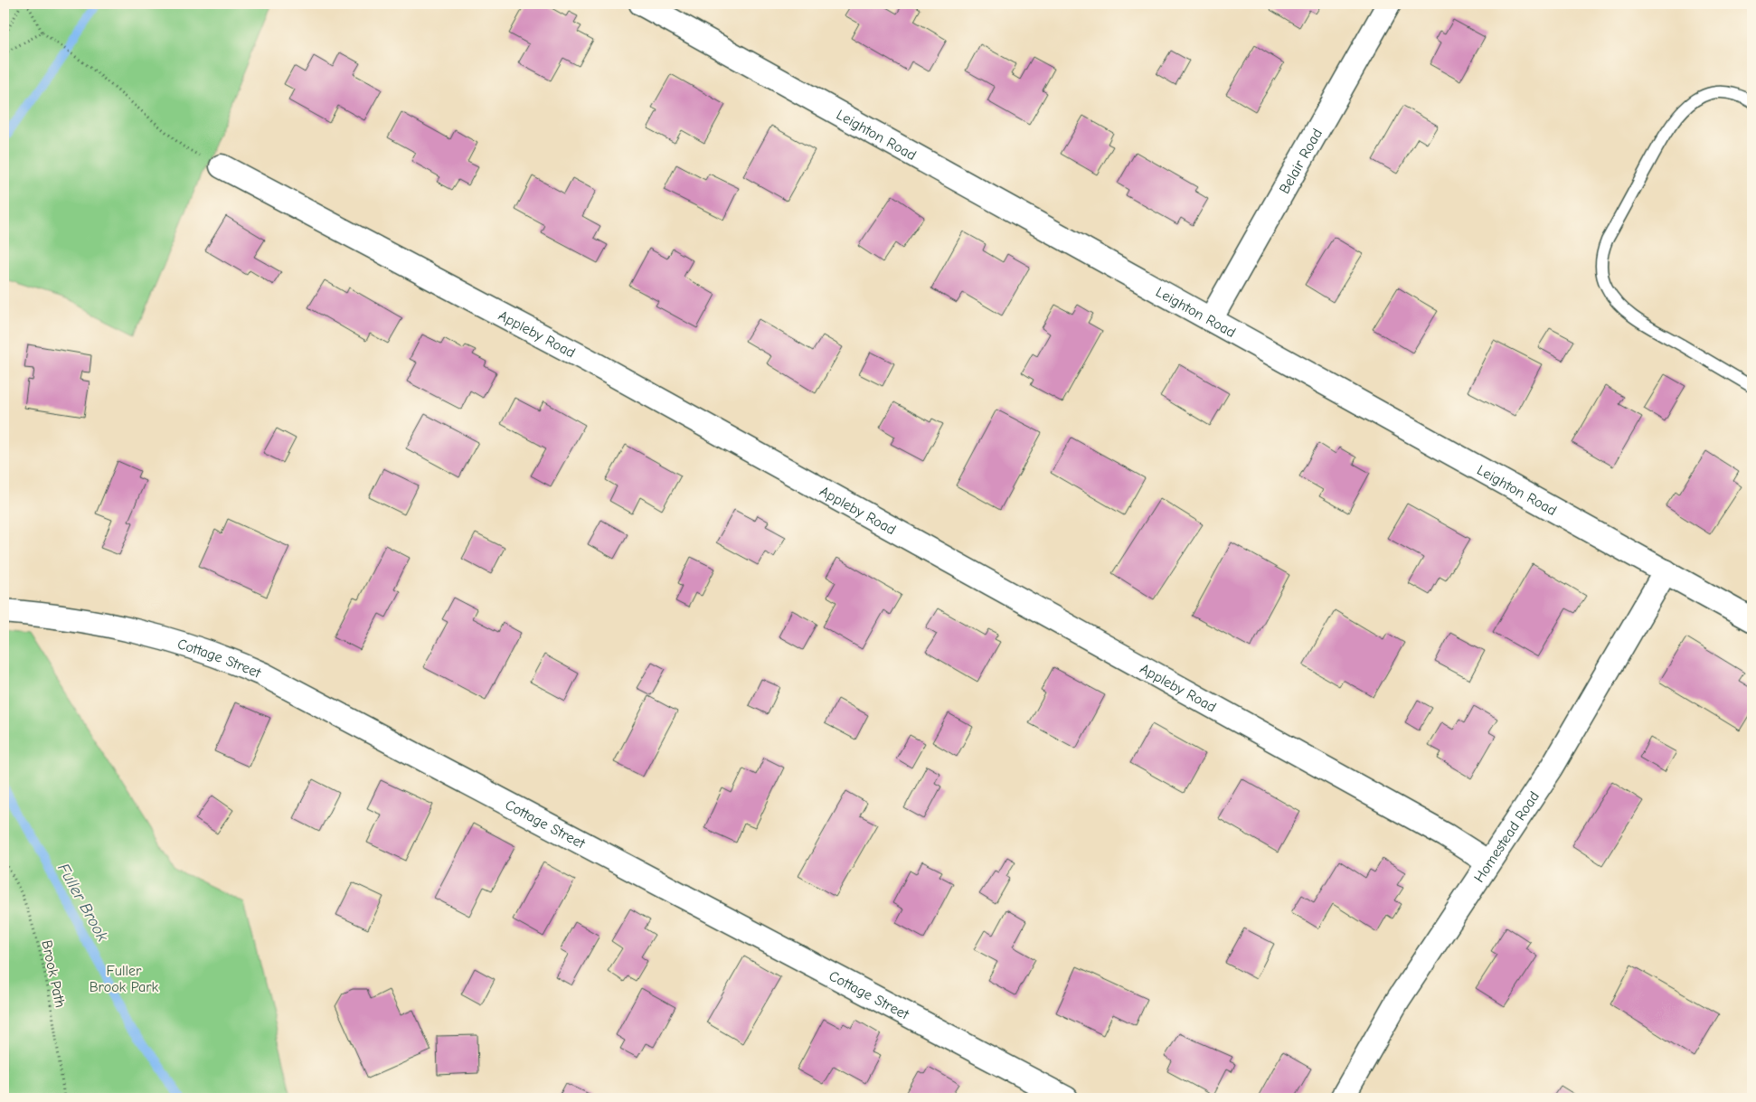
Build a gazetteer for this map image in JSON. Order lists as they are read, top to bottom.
{
  "streets": {
    "street": [
      "Leighton Road",
      "Belair Road",
      "Appleby Road",
      "Cottage Street",
      "Homestead Road"
    ],
    "path": ["Brook Path"]
  },
  "crossings": [
    ["Leighton Road", "Belair Road"],
    ["Leighton Road", "Homestead Road"],
    ["Appleby Road", "Homestead Road"]
  ],
  "water": ["Fuller Brook"],
  "parks": ["Fuller Brook Park"]
}
